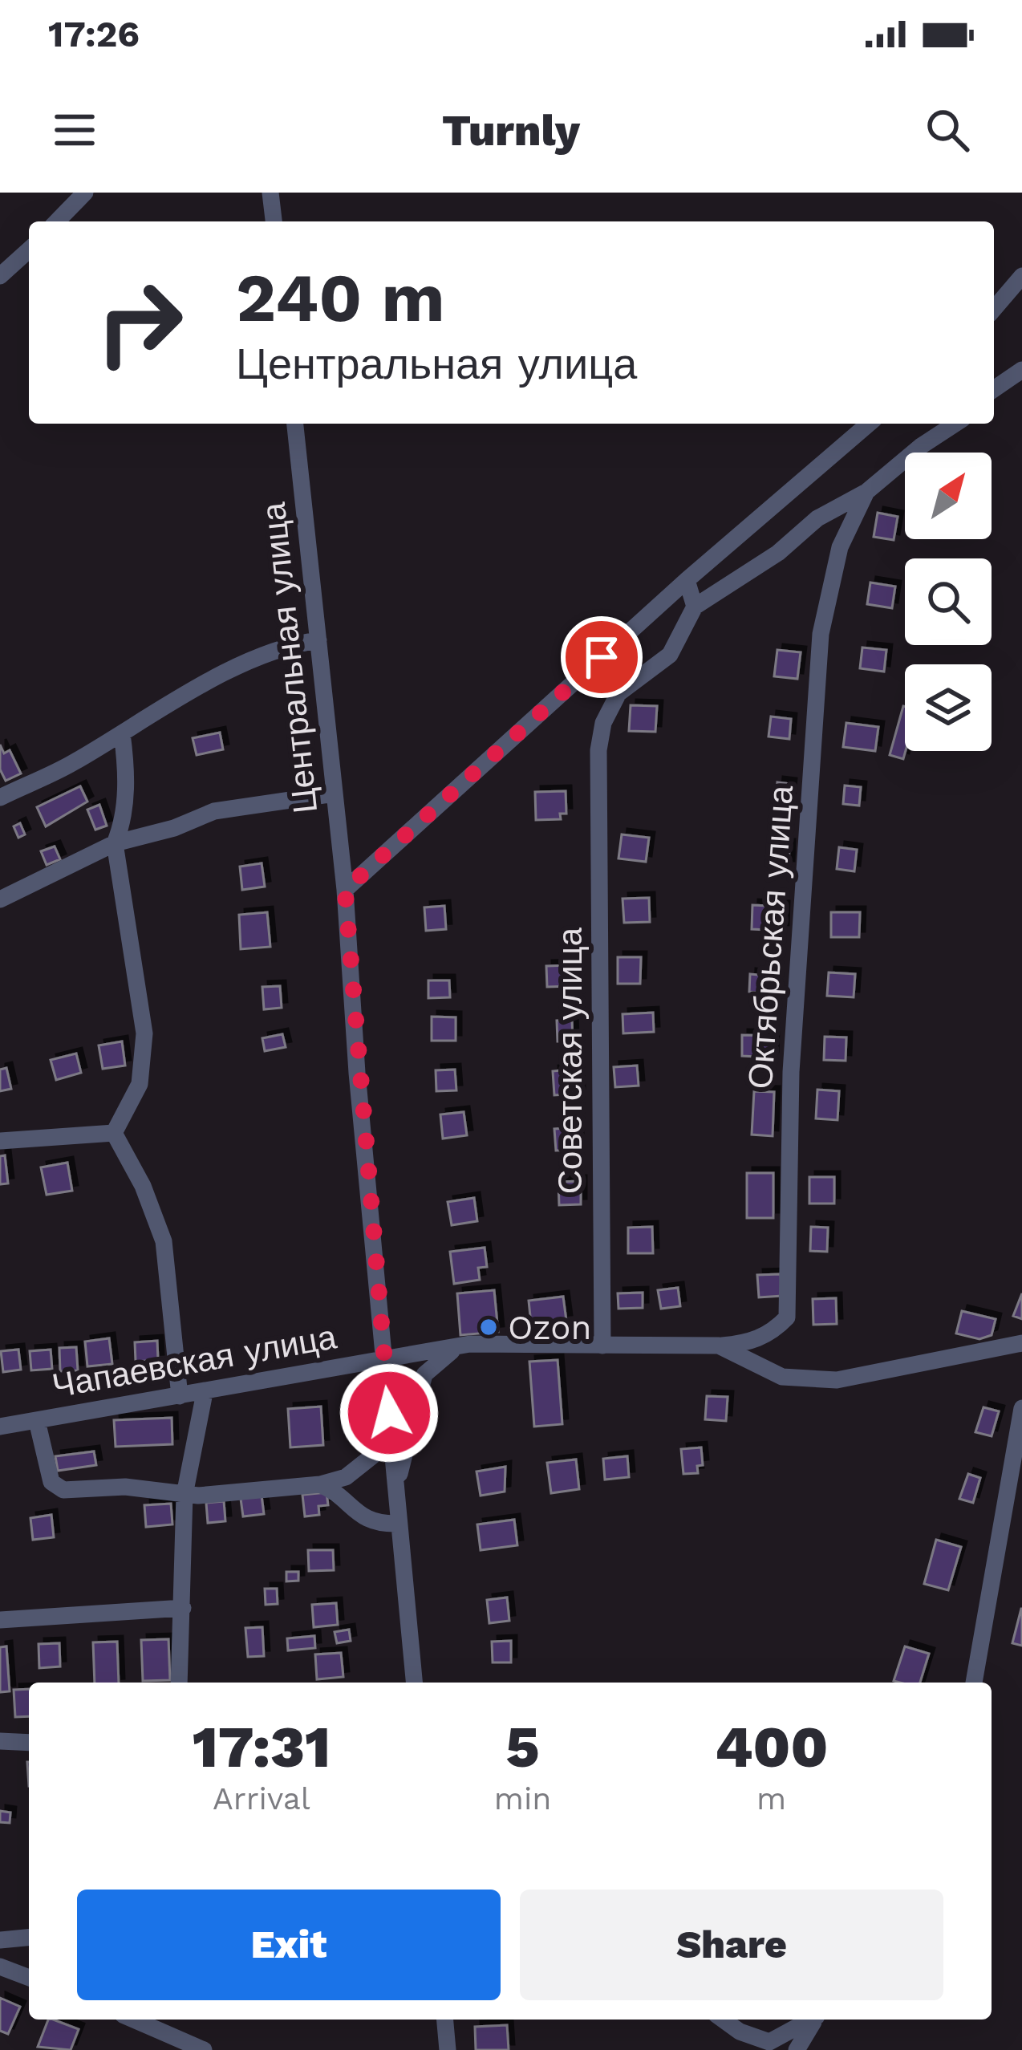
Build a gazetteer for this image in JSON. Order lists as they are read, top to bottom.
{
  "streets": {
    "street": [
      "Центральная улица",
      "Октябрьская улица",
      "Советская улица",
      "Чапаевская улица"
    ]
  },
  "crossings": [
    ["Центральная улица", "Чапаевская улица"],
    ["Октябрьская улица", "Чапаевская улица"],
    ["Советская улица", "Чапаевская улица"]
  ],
  "places": ["Ozon"],
  "north": "top right",
  "page": {
    "status": "17:26",
    "header": "Turnly",
    "turn": ["240 m", "Центральная улица"],
    "eta": [
      "17:31",
      "Arrival",
      "5",
      "min",
      "400",
      "m"
    ],
    "buttons": ["Exit", "Share"]
  }
}
